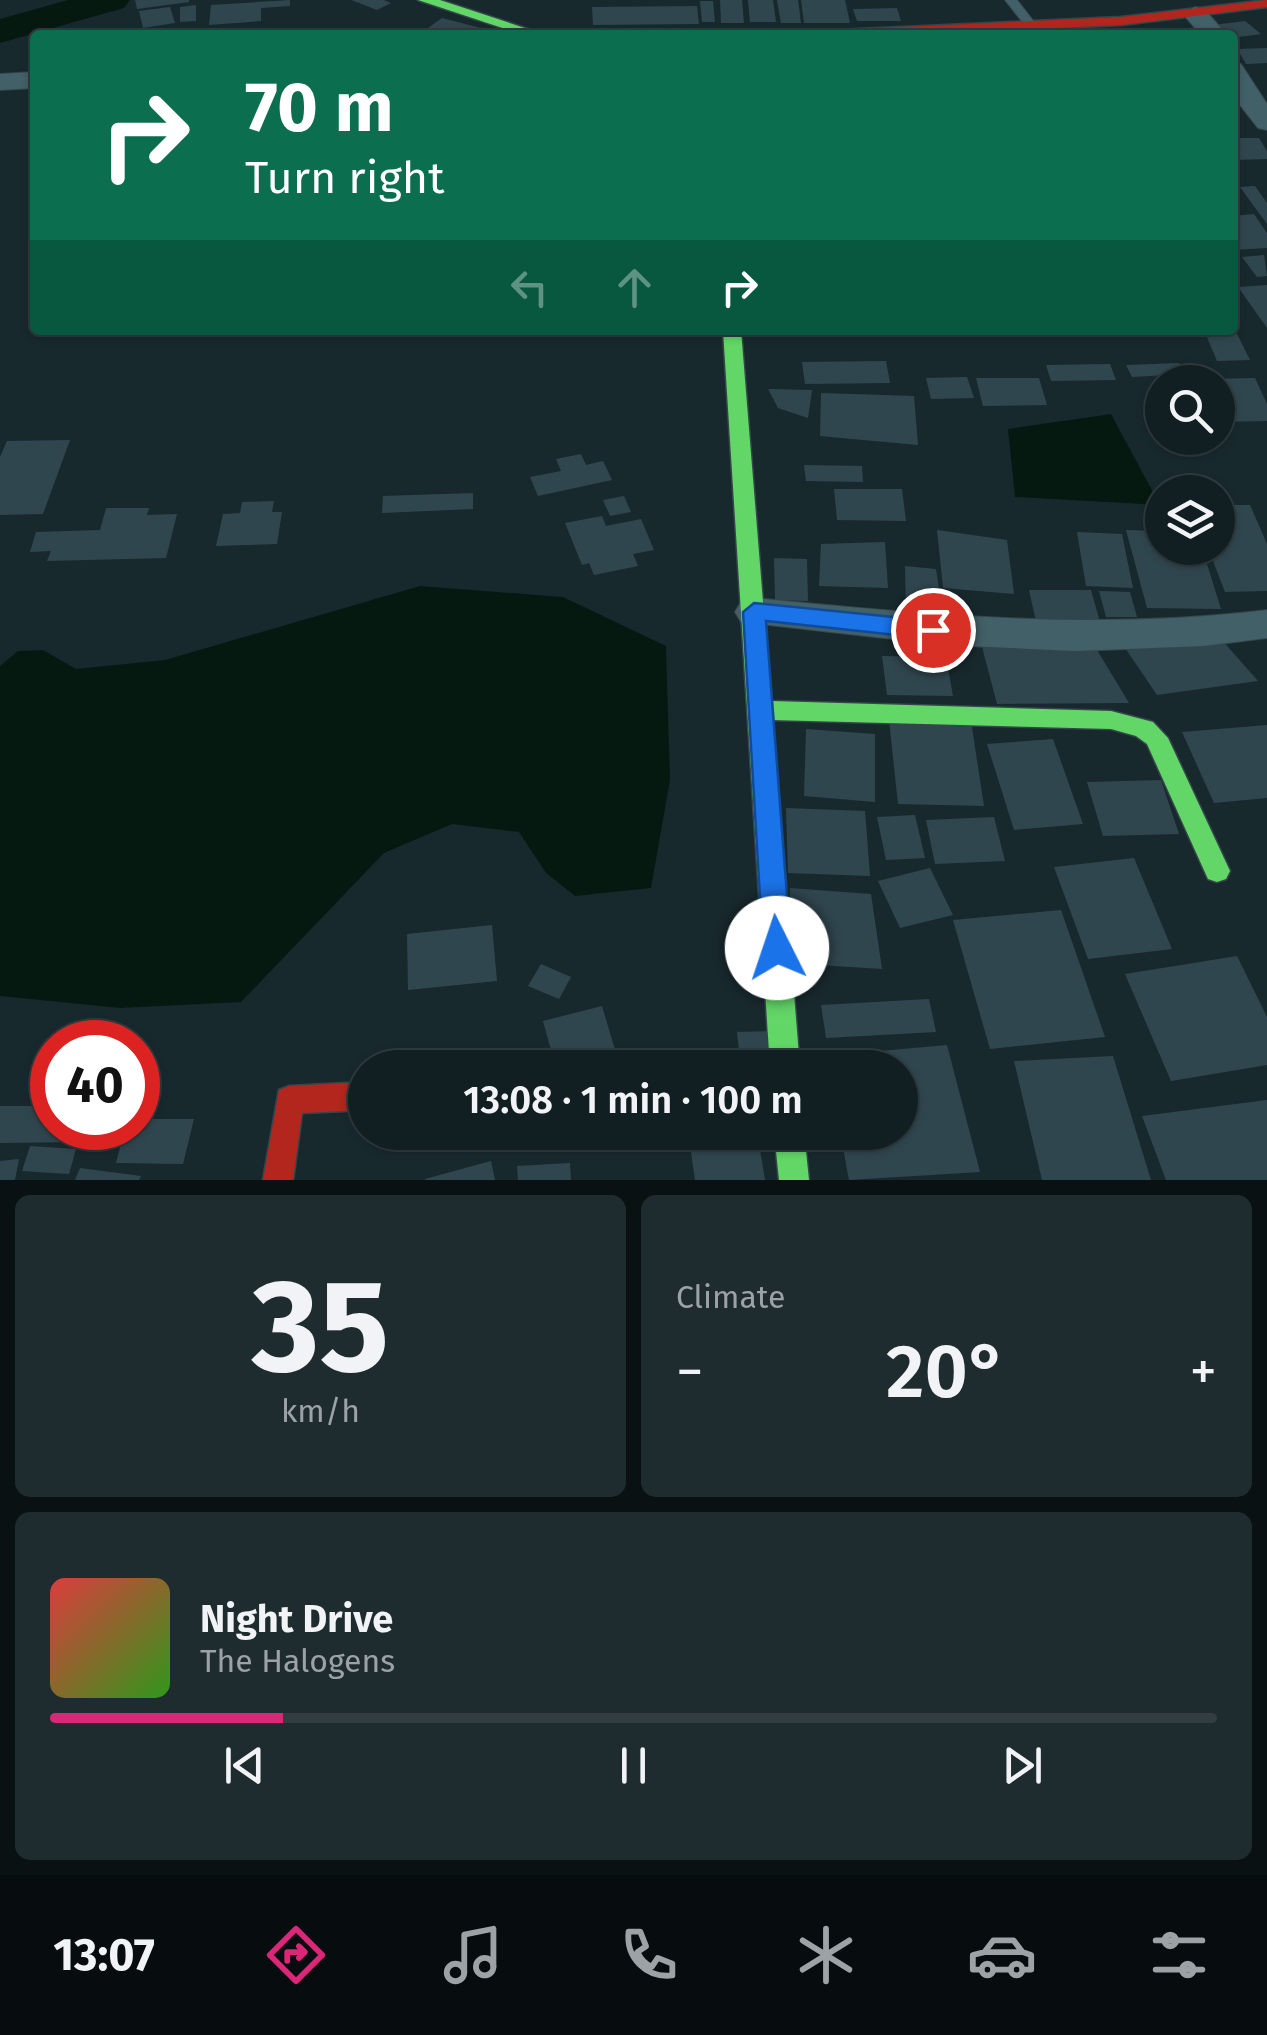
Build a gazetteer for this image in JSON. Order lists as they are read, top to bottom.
{
  "page": {
    "turn": ["70 m", "Turn right"],
    "limit": "40",
    "trip": "13:08 · 1 min · 100 m",
    "tile": [
      ["35", "km/h"],
      "Climate"
    ],
    "heat": ["−", "20°", "+"],
    "song": ["Night Drive", "The Halogens"],
    "tabs": "13:07"
  }
}
